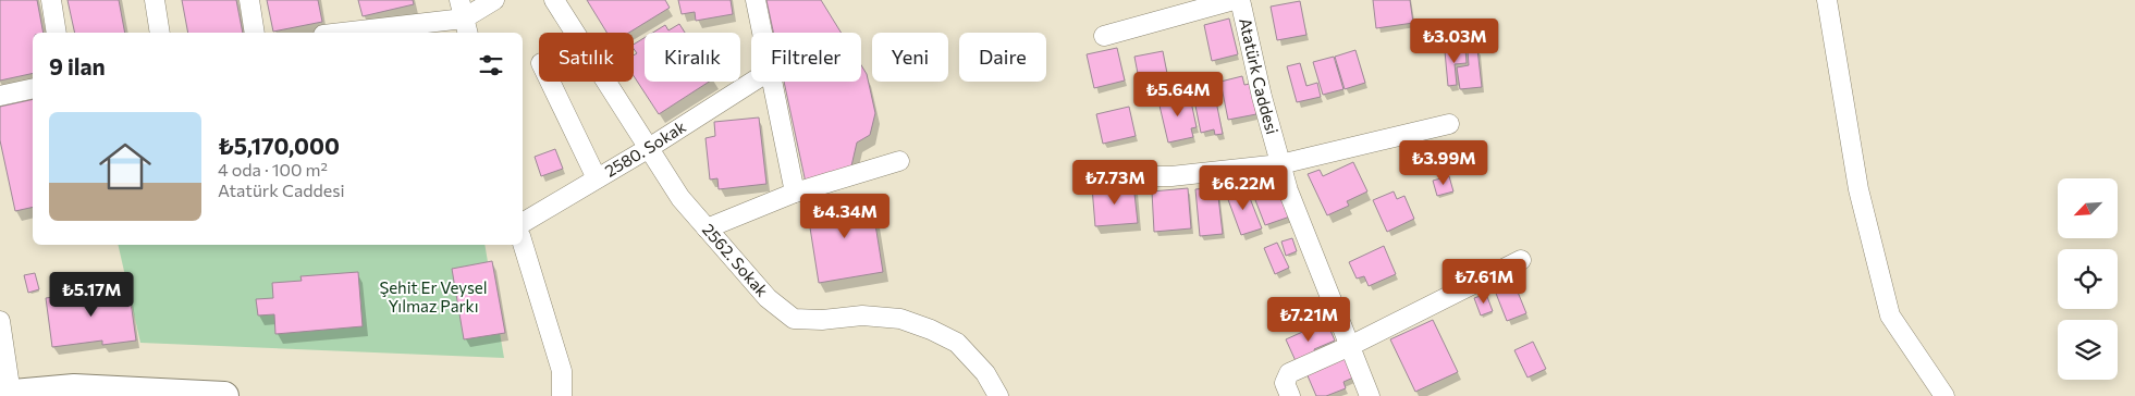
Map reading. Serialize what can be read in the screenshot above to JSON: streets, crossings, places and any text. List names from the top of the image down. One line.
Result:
{"streets":{"street":["Atatürk Caddesi","2580. Sokak","2562. Sokak"]},"crossings":[["2580. Sokak","2562. Sokak"]],"parks":["Şehit Er Veysel Yılmaz Parkı"],"north":"bottom left","page":{"price":["₺3.03M","₺5.64M","₺3.99M","₺7.73M","₺6.22M","₺4.34M","₺7.61M","₺5.17M","₺7.21M"],"chip":["Satılık","Kiralık","Filtreler","Yeni","Daire"],"heading":"9 ilan","list":[{"name":"₺5,170,000","note":"4 oda · 100 m² · Atatürk Caddesi"}]}}
